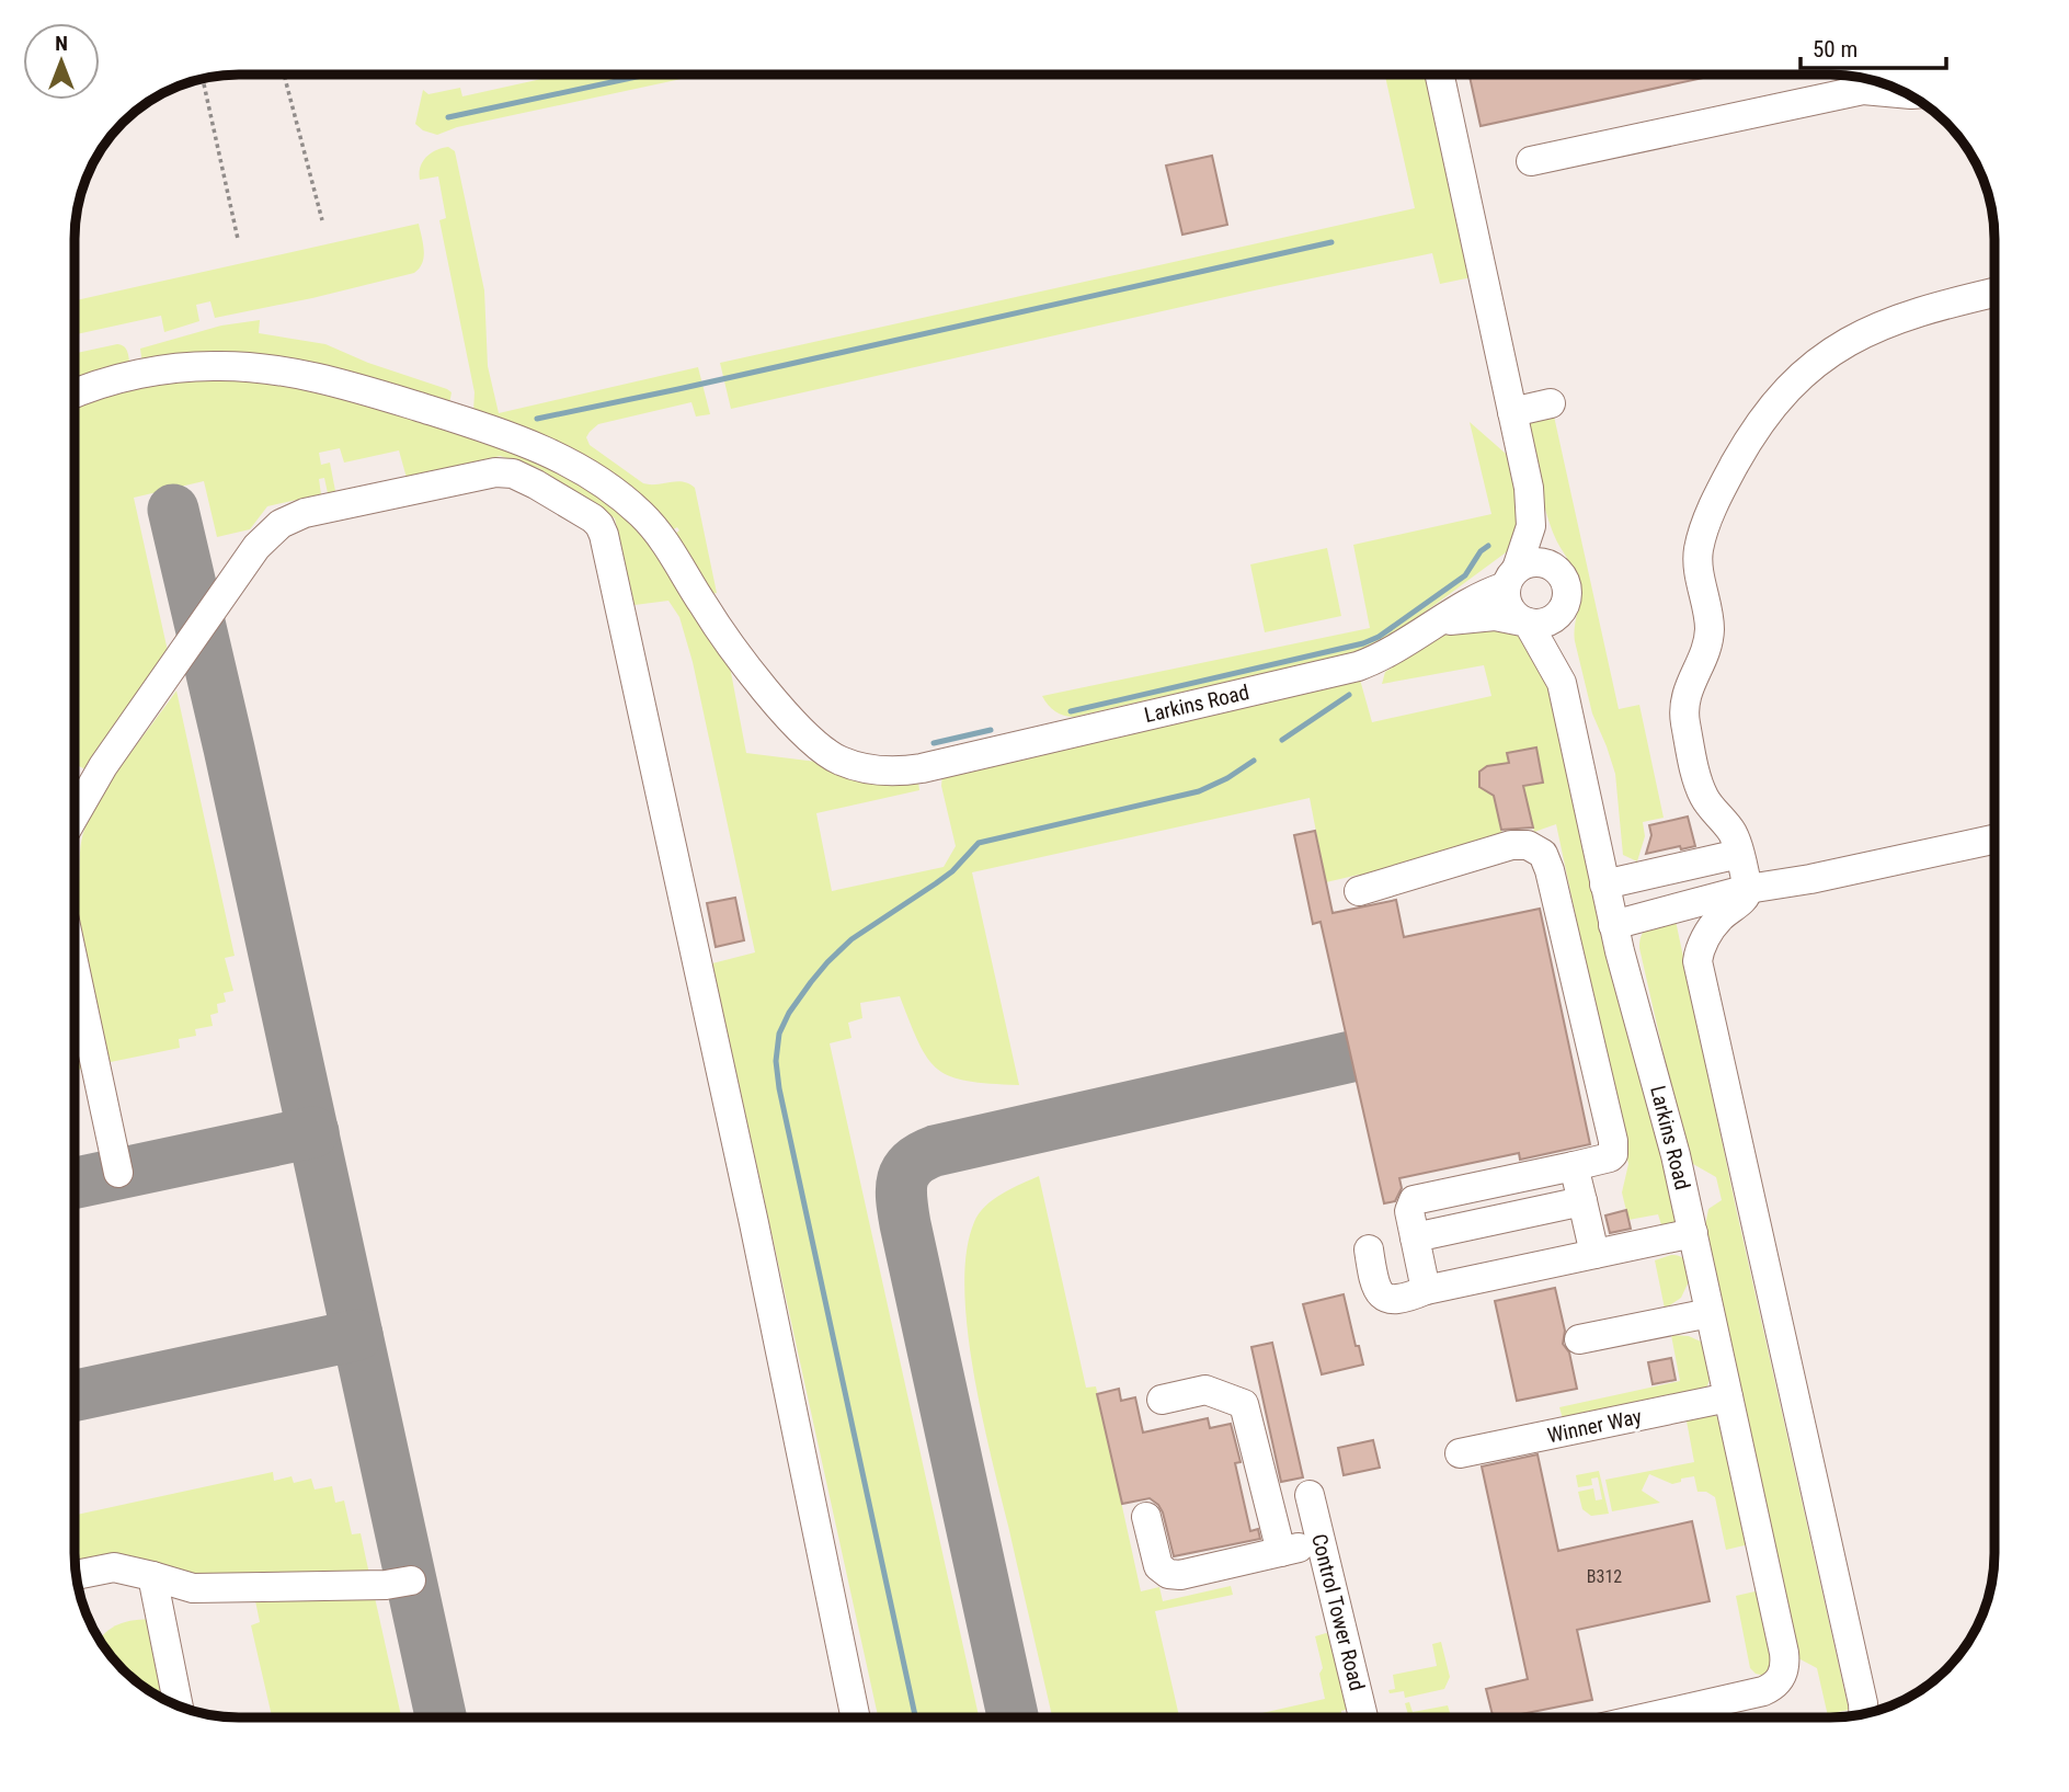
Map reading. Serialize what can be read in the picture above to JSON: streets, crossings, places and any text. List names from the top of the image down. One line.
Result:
{"streets":{"lane":["Larkins Road","Winner Way","Control Tower Road"]},"crossings":[["Larkins Road","Winner Way"]],"house_numbers":["B312"],"scale_bar":"50 m","north":"top"}
